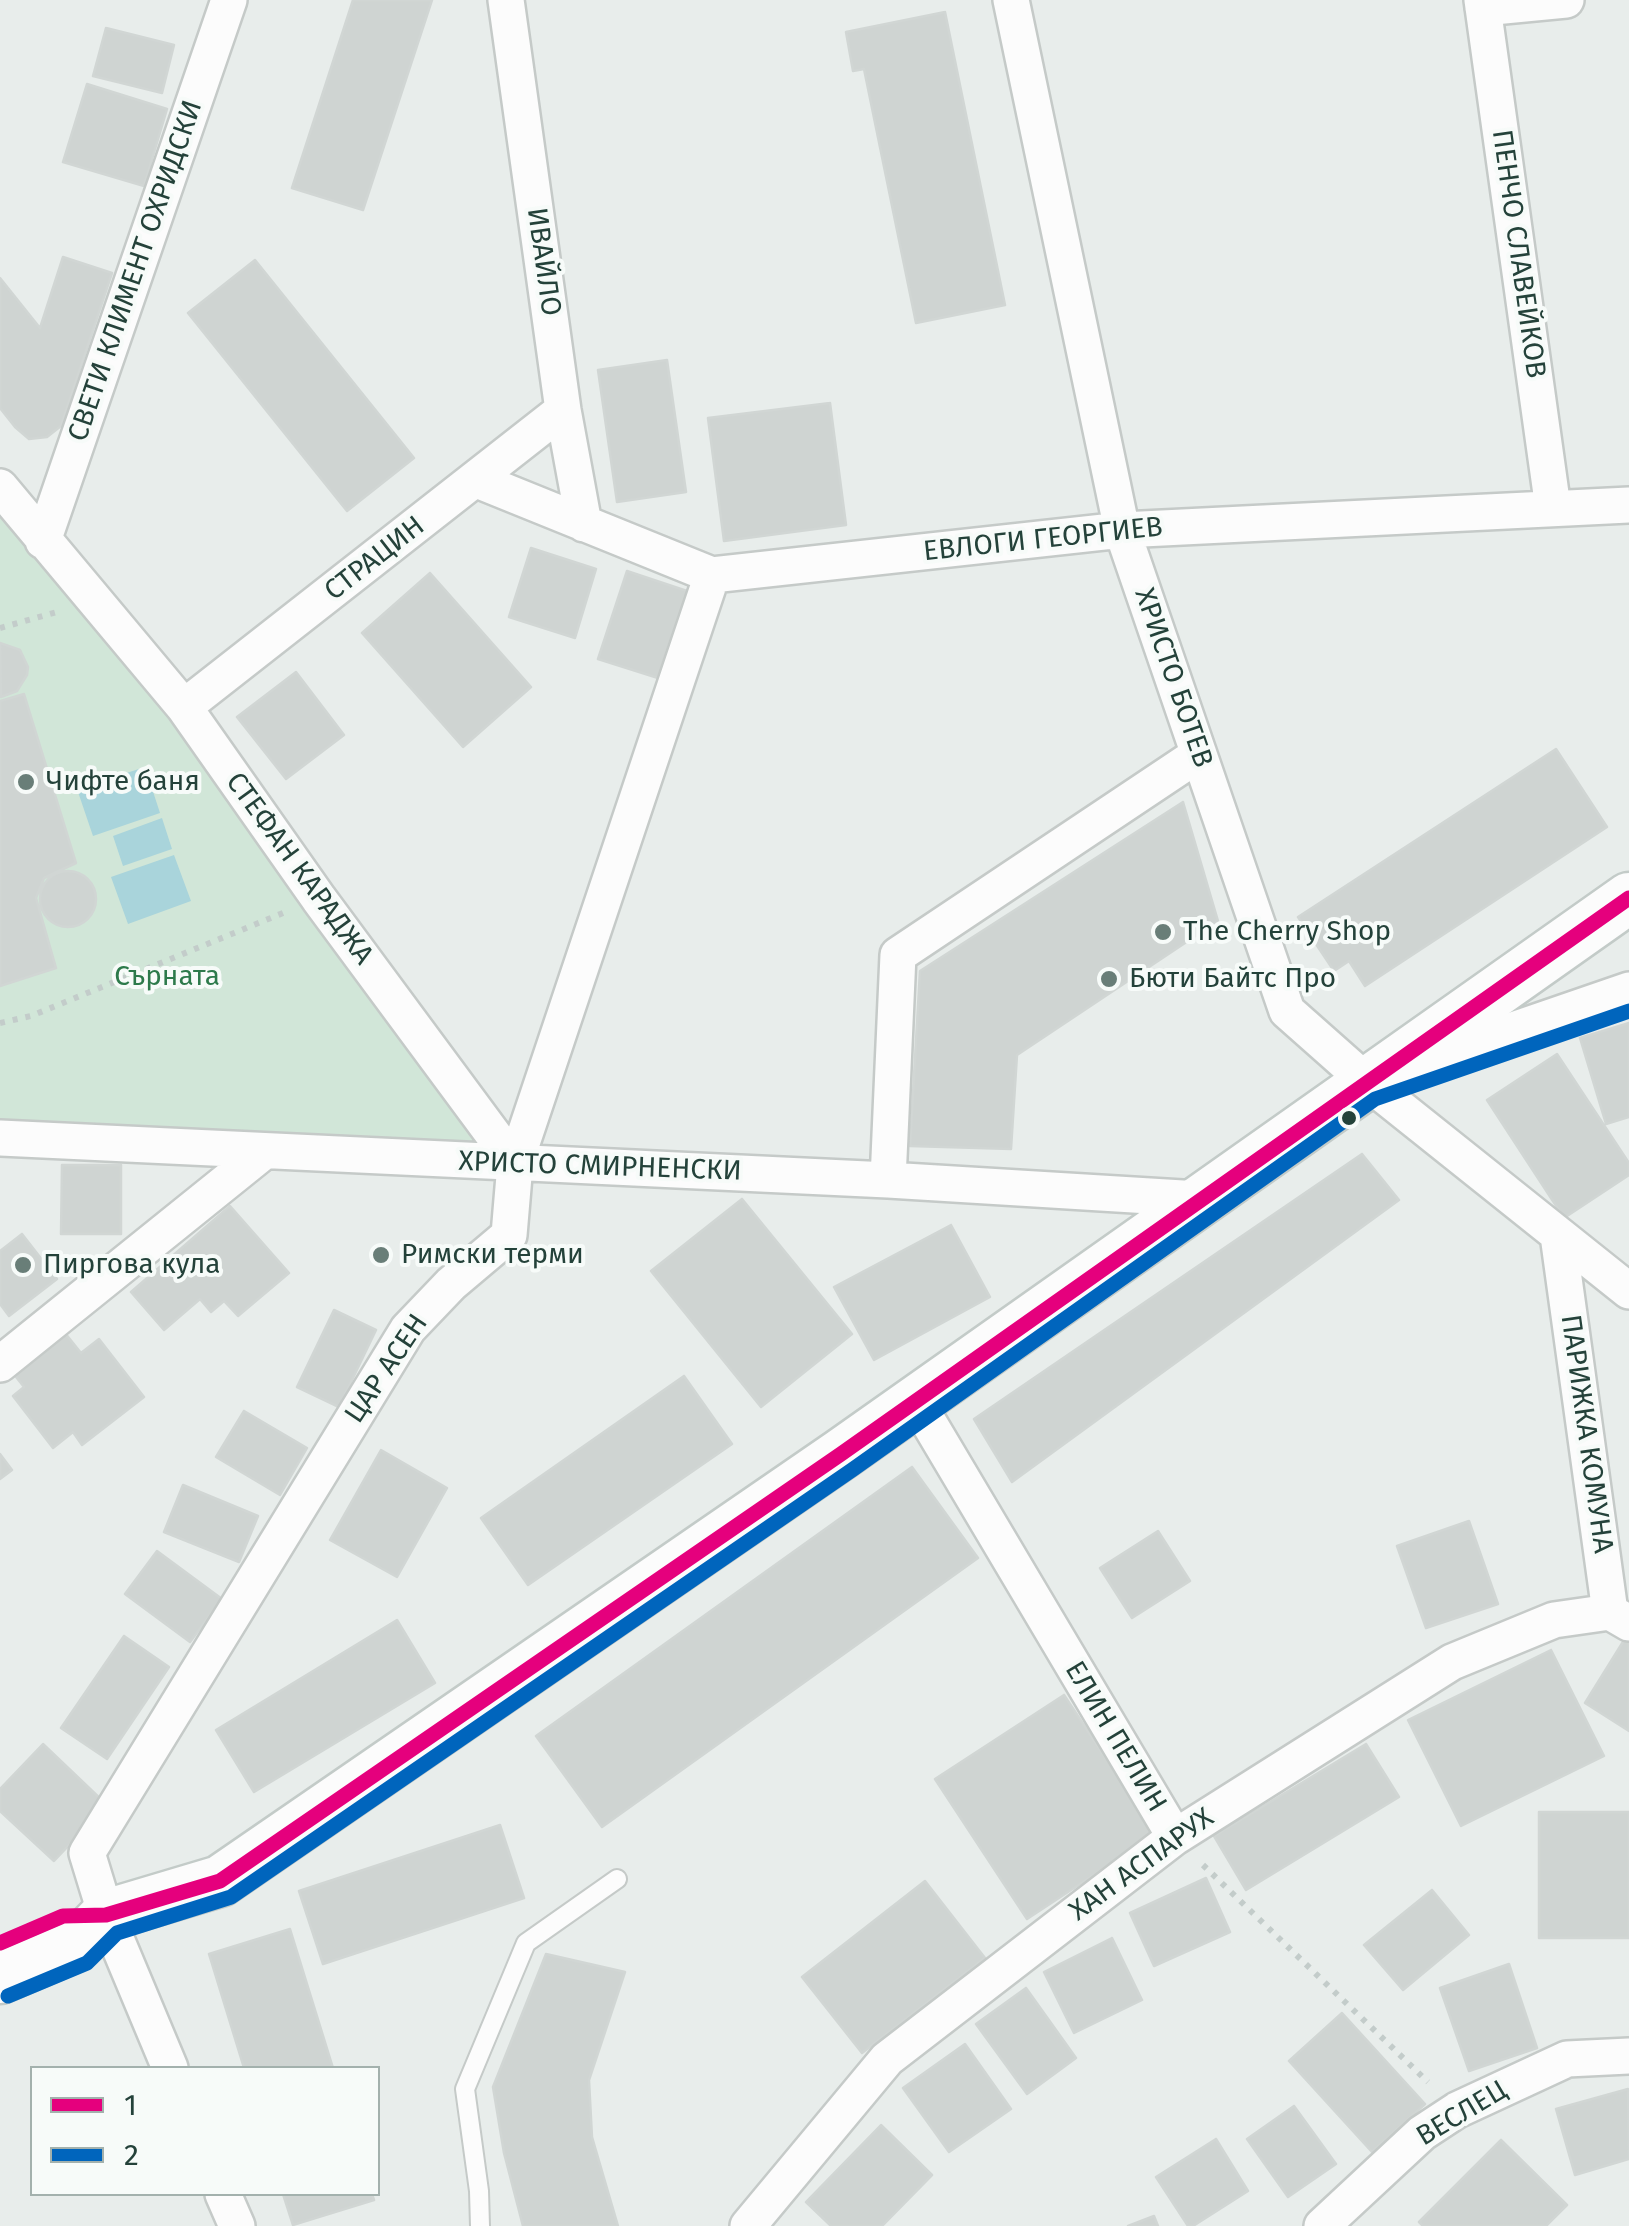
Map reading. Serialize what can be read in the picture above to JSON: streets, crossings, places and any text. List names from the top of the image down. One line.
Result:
{"streets":{"street":["ПЕНЧО СЛАВЕЙКОВ","ИВАЙЛО","СВЕТИ КЛИМЕНТ ОХРИДСКИ","ЕВЛОГИ ГЕОРГИЕВ","СТРАЦИН","ХРИСТО БОТЕВ","СТЕФАН КАРАДЖА","ХРИСТО СМИРНЕНСКИ","ЦАР АСЕН","ПАРИЖКА КОМУНА","ЕЛИН ПЕЛИН","ХАН АСПАРУХ","ВЕСЛЕЦ"]},"crossings":[["ПЕНЧО СЛАВЕЙКОВ","ЕВЛОГИ ГЕОРГИЕВ"],["ИВАЙЛО","ЕВЛОГИ ГЕОРГИЕВ"],["ИВАЙЛО","СТРАЦИН"],["СВЕТИ КЛИМЕНТ ОХРИДСКИ","СТЕФАН КАРАДЖА"],["ЕВЛОГИ ГЕОРГИЕВ","СТРАЦИН"],["ЕВЛОГИ ГЕОРГИЕВ","ХРИСТО БОТЕВ"],["ЕВЛОГИ ГЕОРГИЕВ","ЦАР АСЕН"],["СТРАЦИН","СТЕФАН КАРАДЖА"],["ХРИСТО БОТЕВ","ПАРИЖКА КОМУНА"],["СТЕФАН КАРАДЖА","ХРИСТО СМИРНЕНСКИ"],["СТЕФАН КАРАДЖА","ЦАР АСЕН"],["ХРИСТО СМИРНЕНСКИ","ЦАР АСЕН"],["ПАРИЖКА КОМУНА","ХАН АСПАРУХ"],["ЕЛИН ПЕЛИН","ХАН АСПАРУХ"],["ЕЛИН ПЕЛИН","ВЕСЛЕЦ"]],"parks":["Сърната"],"places":["Чифте баня","The Cherry Shop","Бюти Байтс Про","Римски терми","Пиргова кула"],"lines":["transit line 1","transit line 2"],"legend":["1","2"]}
